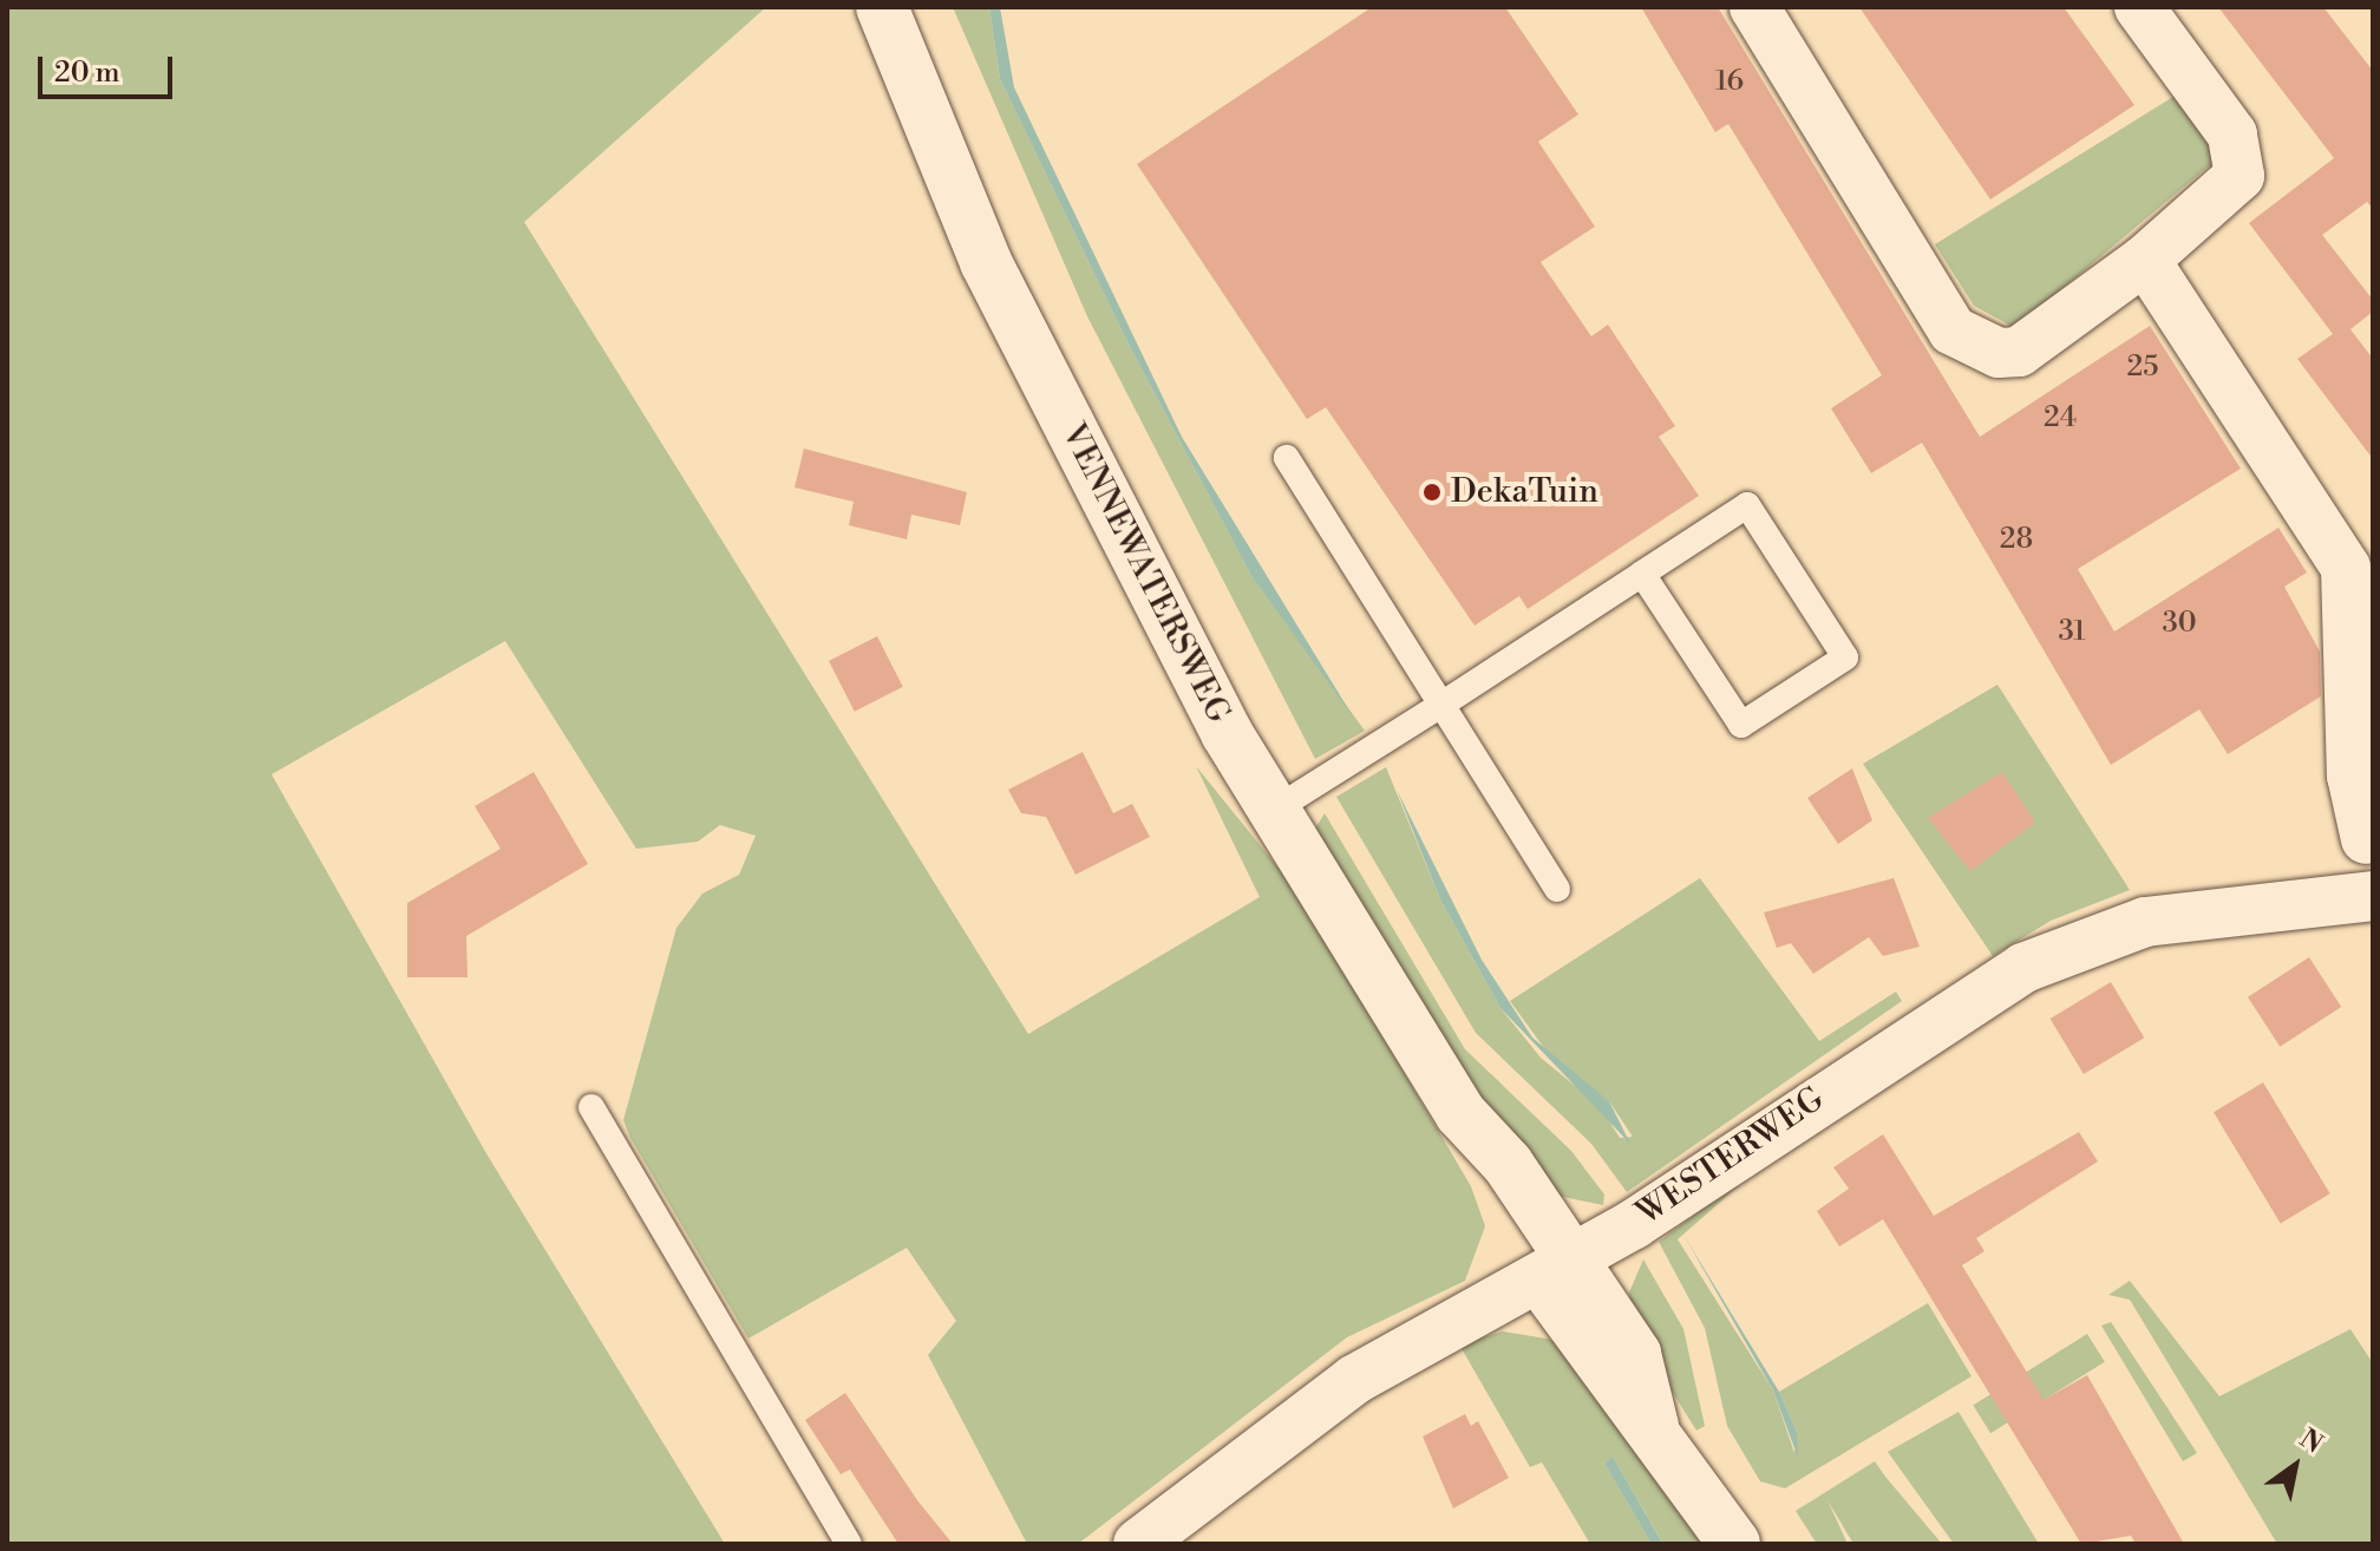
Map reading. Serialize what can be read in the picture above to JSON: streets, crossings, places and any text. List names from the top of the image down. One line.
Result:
{"streets":{"street":["VENNEWATERSWEG","WESTERWEG"]},"crossings":[["VENNEWATERSWEG","WESTERWEG"]],"places":["DekaTuin"],"house_numbers":["16","25","24","28","30","31"],"scale_bar":"20 m","north":"top right"}
